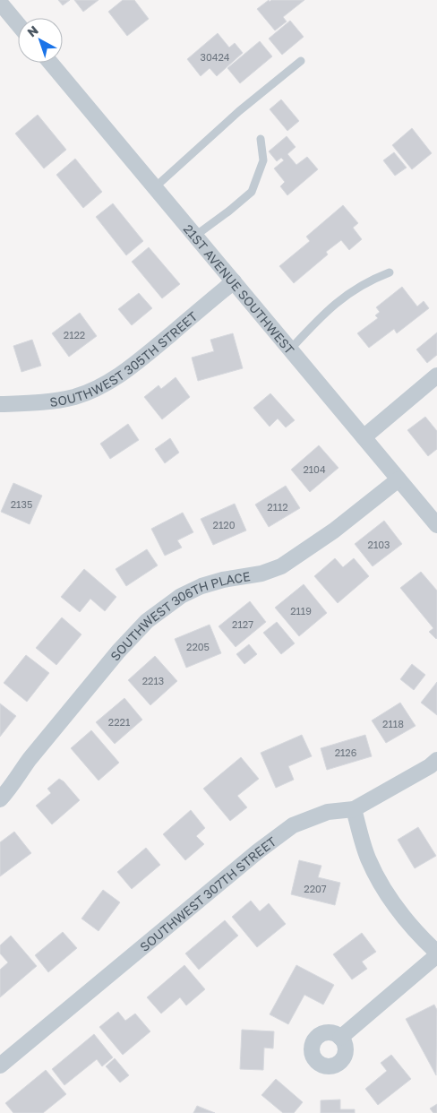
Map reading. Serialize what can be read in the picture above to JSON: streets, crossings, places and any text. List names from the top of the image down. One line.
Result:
{"streets":{"street":["21ST AVENUE SOUTHWEST","SOUTHWEST 305TH STREET","SOUTHWEST 306TH PLACE","SOUTHWEST 307TH STREET"]},"crossings":[["21ST AVENUE SOUTHWEST","SOUTHWEST 305TH STREET"],["21ST AVENUE SOUTHWEST","SOUTHWEST 306TH PLACE"]],"house_numbers":["30424","2122","2104","2135","2112","2120","2103","2119","2127","2205","2213","2221","2118","2126","2207"],"north":"top left"}
